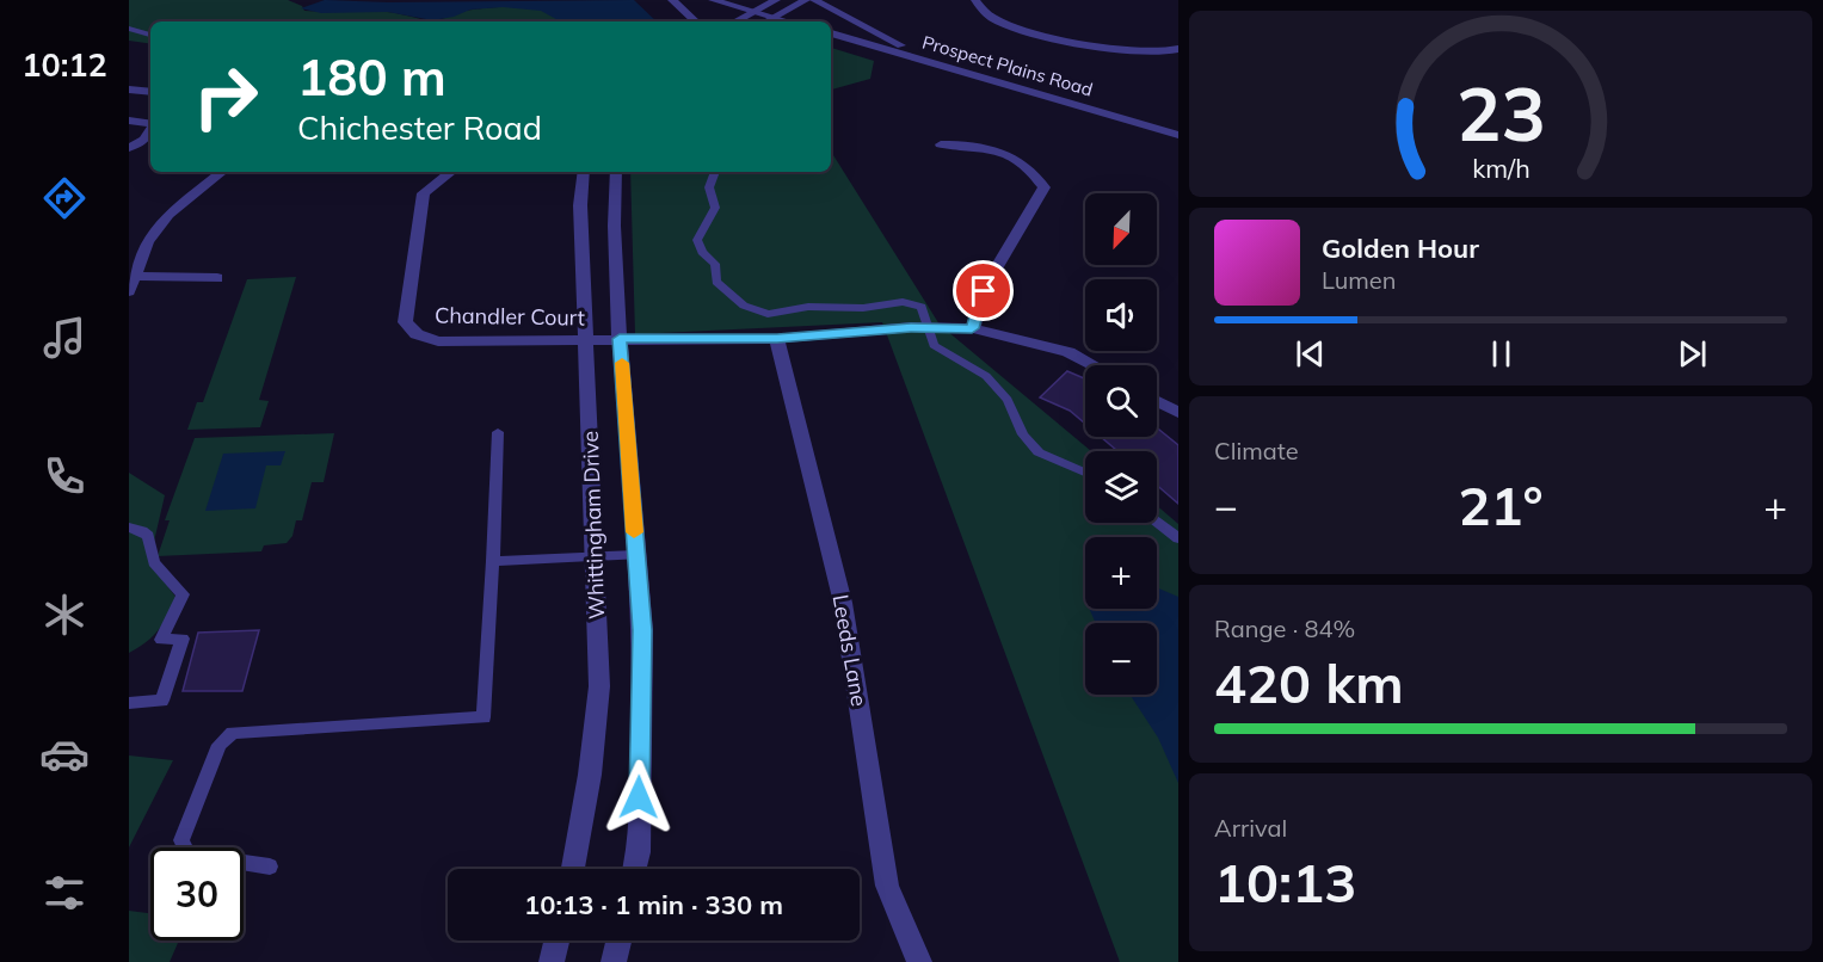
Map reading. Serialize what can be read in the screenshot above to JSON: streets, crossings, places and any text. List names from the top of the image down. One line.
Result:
{"streets":{"street":["Prospect Plains Road","Chandler Court","Whittingham Drive","Leeds Lane"]},"crossings":[["Chandler Court","Whittingham Drive"],["Chandler Court","Leeds Lane"]],"north":"bottom left","page":{"tabs":"10:12","turn":["180 m","Chichester Road"],"map_buttons":["+","−"],"song":["Golden Hour","Lumen"],"tile":["Climate",["Range · 84%","420 km"],["Arrival","10:13"]],"heat":["−","21°","+"],"limit":"30","trip":"10:13 · 1 min · 330 m","gauge":["23","km/h"]}}
